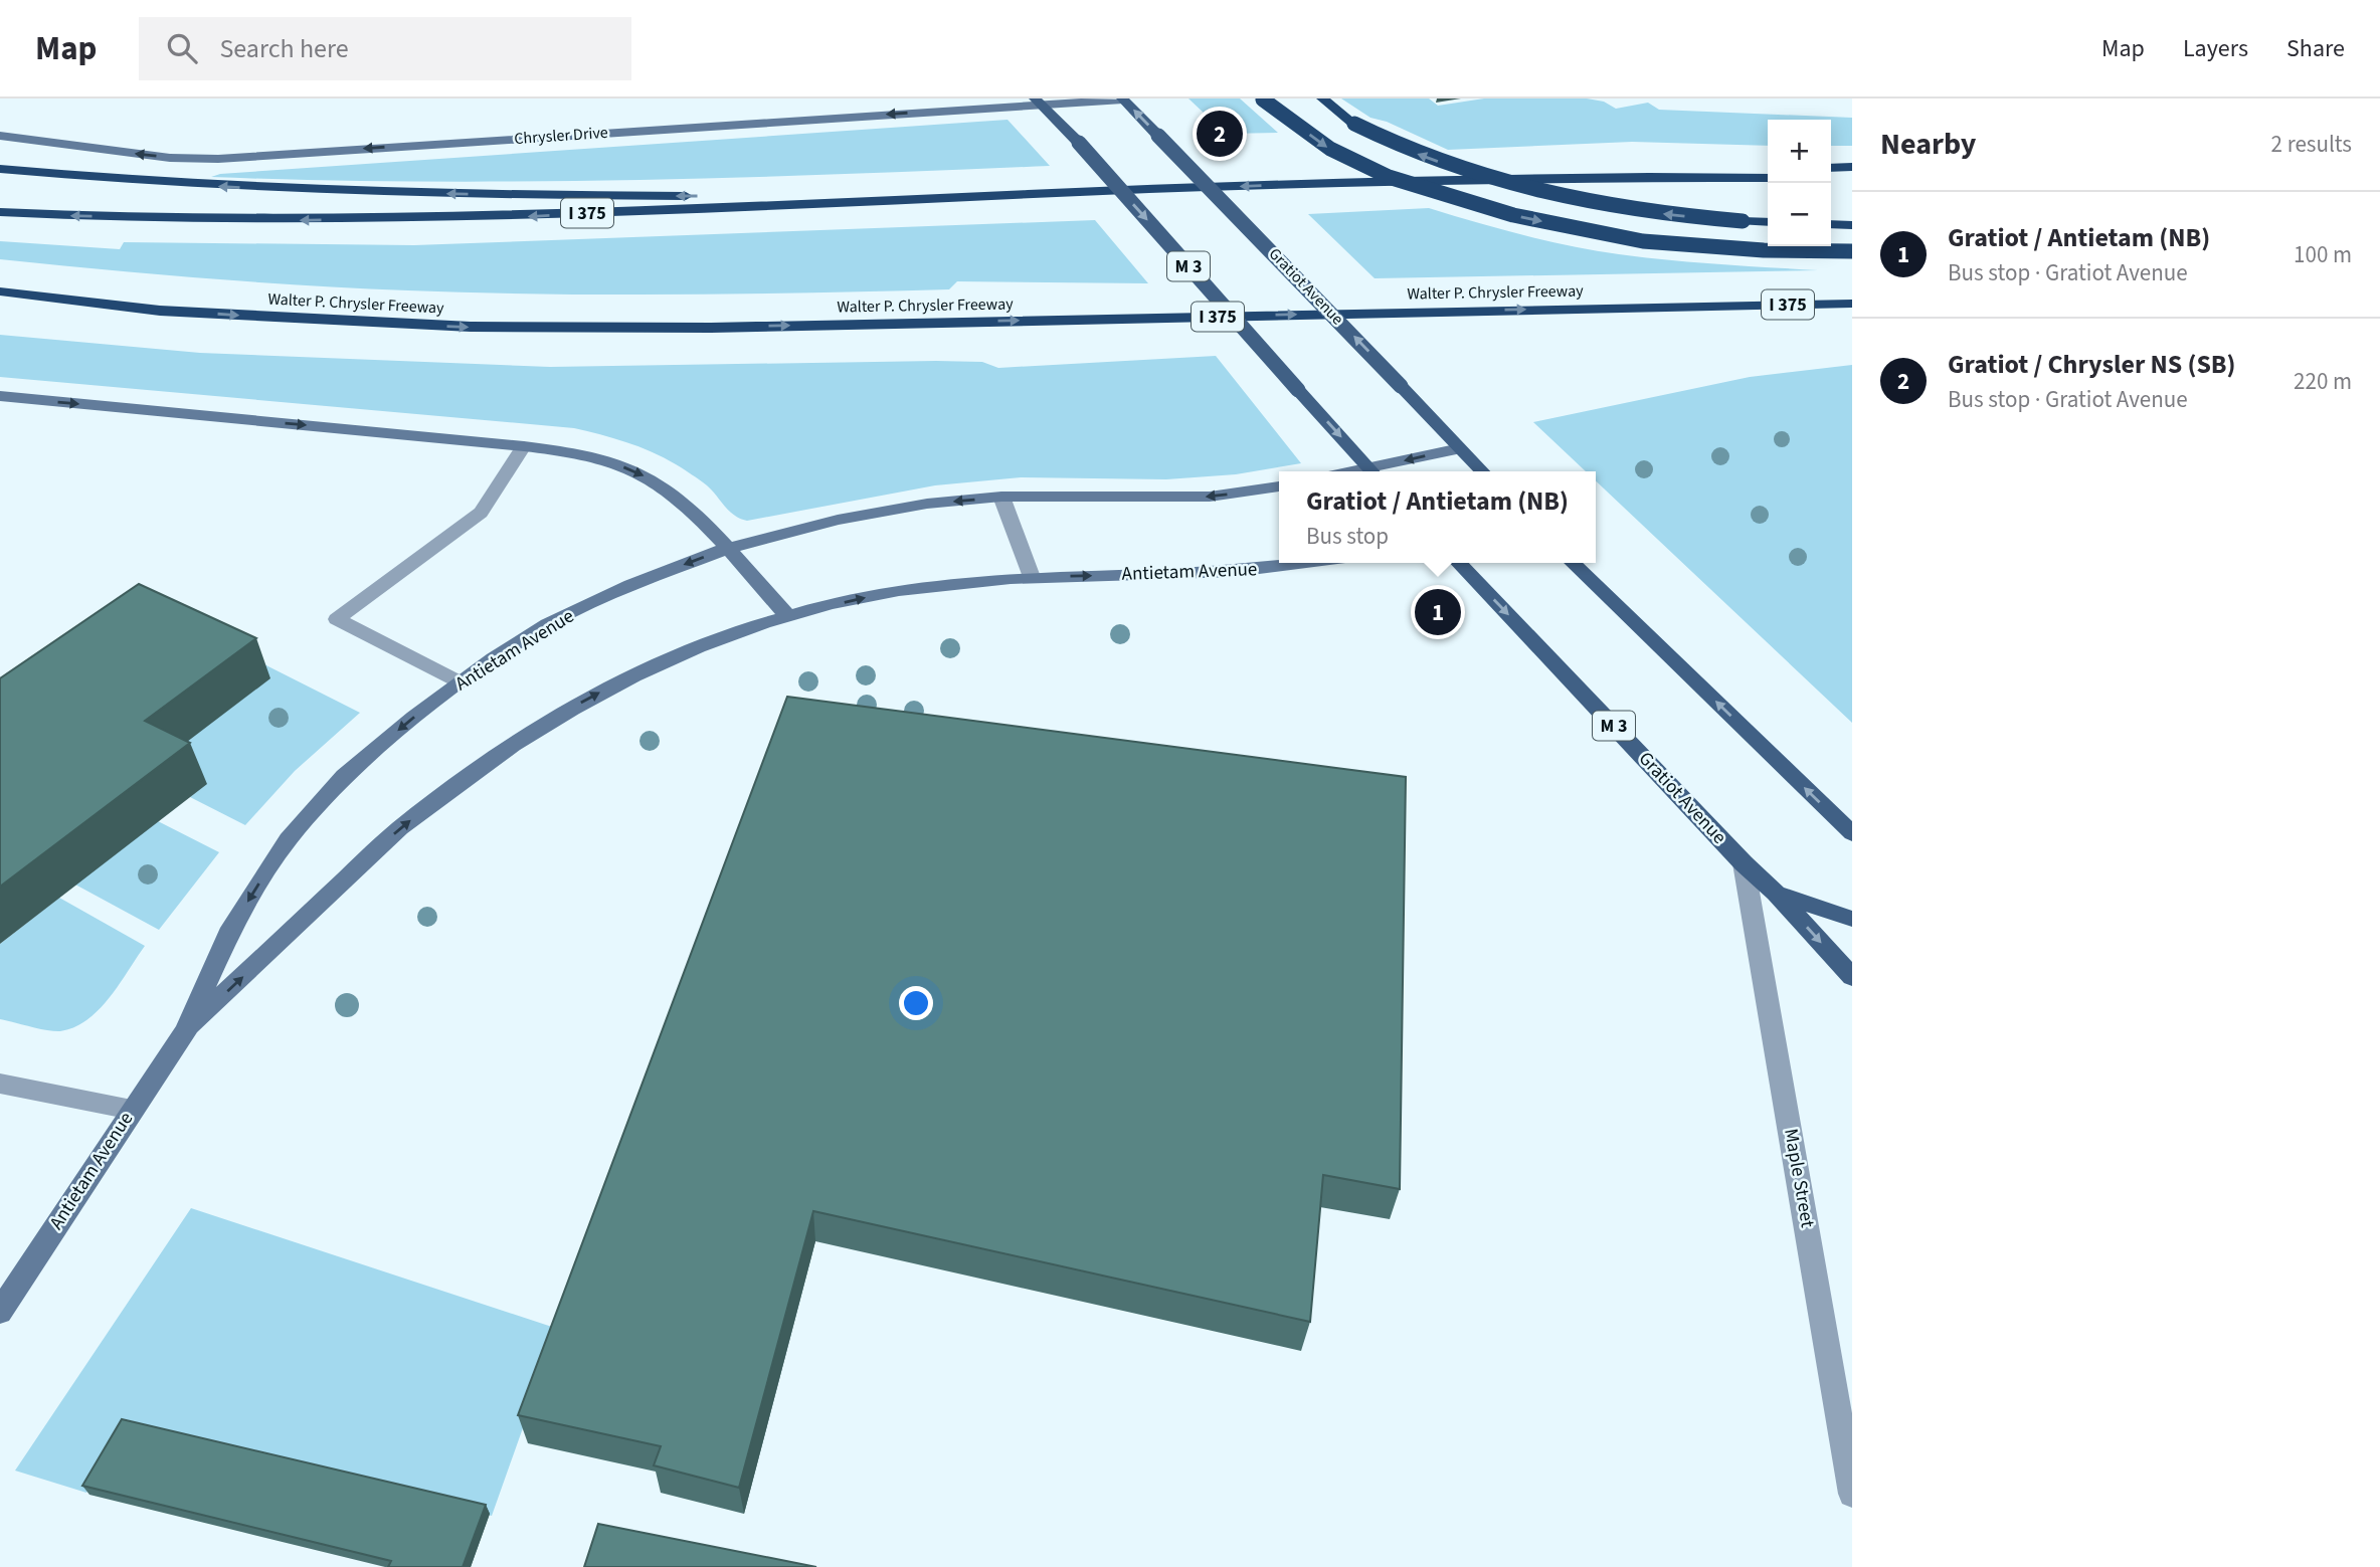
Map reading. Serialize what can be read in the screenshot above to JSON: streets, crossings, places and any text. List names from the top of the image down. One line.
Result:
{"streets":{"highway":["I 375","Walter P. Chrysler Freeway"],"main road":["M 3","Gratiot Avenue"],"street":["Chrysler Drive","Antietam Avenue","Maple Street"]},"crossings":[["Chrysler Drive","M 3"],["Chrysler Drive","Gratiot Avenue"],["Gratiot Avenue","Maple Street"]],"one_way":["Chrysler Drive"],"page":{"header":"Map","search":"Search here","nav":["Map","Layers","Share"],"heading":["Nearby","2 results"],"pins":["2","1"],"map_buttons":["+","−"],"list":[{"mark":"1","name":"Gratiot / Antietam (NB)","note":"Bus stop · Gratiot Avenue","value":"100 m"},{"mark":"2","name":"Gratiot / Chrysler NS (SB)","note":"Bus stop · Gratiot Avenue","value":"220 m"}],"popup":["Gratiot / Antietam (NB)","Bus stop"]}}
